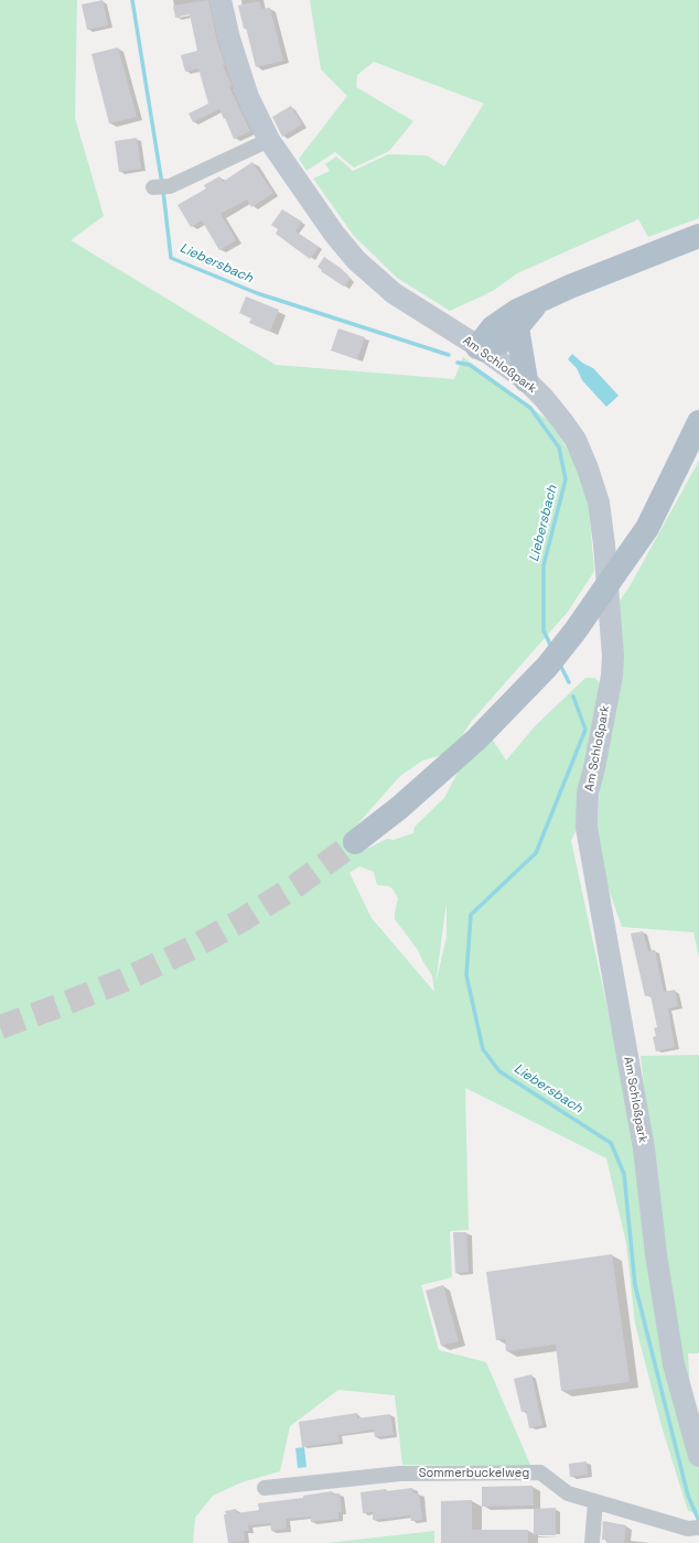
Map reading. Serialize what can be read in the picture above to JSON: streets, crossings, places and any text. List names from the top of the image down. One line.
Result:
{"streets":{"street":["Am Schloßpark","Sommerbuckelweg"]},"water":["Liebersbach"]}
